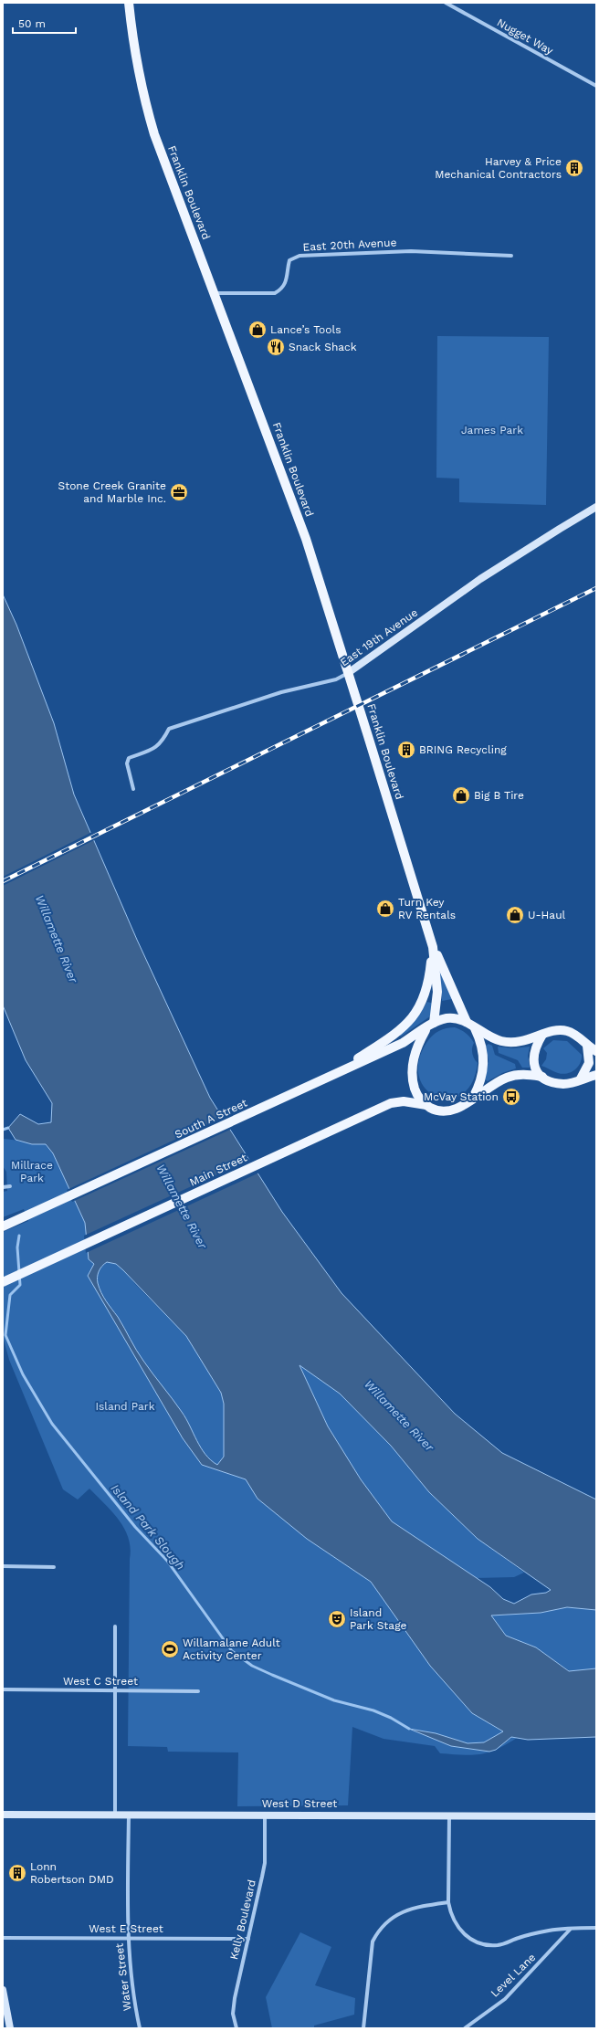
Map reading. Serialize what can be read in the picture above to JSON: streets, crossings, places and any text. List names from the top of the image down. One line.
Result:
{"streets":{"main road":["Franklin Boulevard","South A Street","Main Street"],"street":["Nugget Way","East 20th Avenue","East 19th Avenue","West C Street","West D Street","Kelly Boulevard","West E Street","Level Lane","Water Street"]},"crossings":[["Franklin Boulevard","East 20th Avenue"],["Franklin Boulevard","East 19th Avenue"],["Franklin Boulevard","South A Street"],["Franklin Boulevard","Main Street"],["South A Street","Main Street"],["West D Street","Kelly Boulevard"],["West D Street","Water Street"],["Kelly Boulevard","West E Street"],["West E Street","Water Street"]],"water":["Willamette River","Island Park Slough"],"parks":["James Park","Millrace Park","Island Park"],"places":{"building":["Harvey & Price Mechanical Contractors","BRING Recycling","Lonn Robertson DMD"],"shop":["Lance’s Tools","Big B Tire","Turn Key RV Rentals","U-Haul"],"restaurant":["Snack Shack"],"office":["Stone Creek Granite and Marble Inc."],"bus stop":["McVay Station"],"theatre":["Island Park Stage"],"sports":["Willamalane Adult Activity Center"]},"scale_bar":"50 m"}
